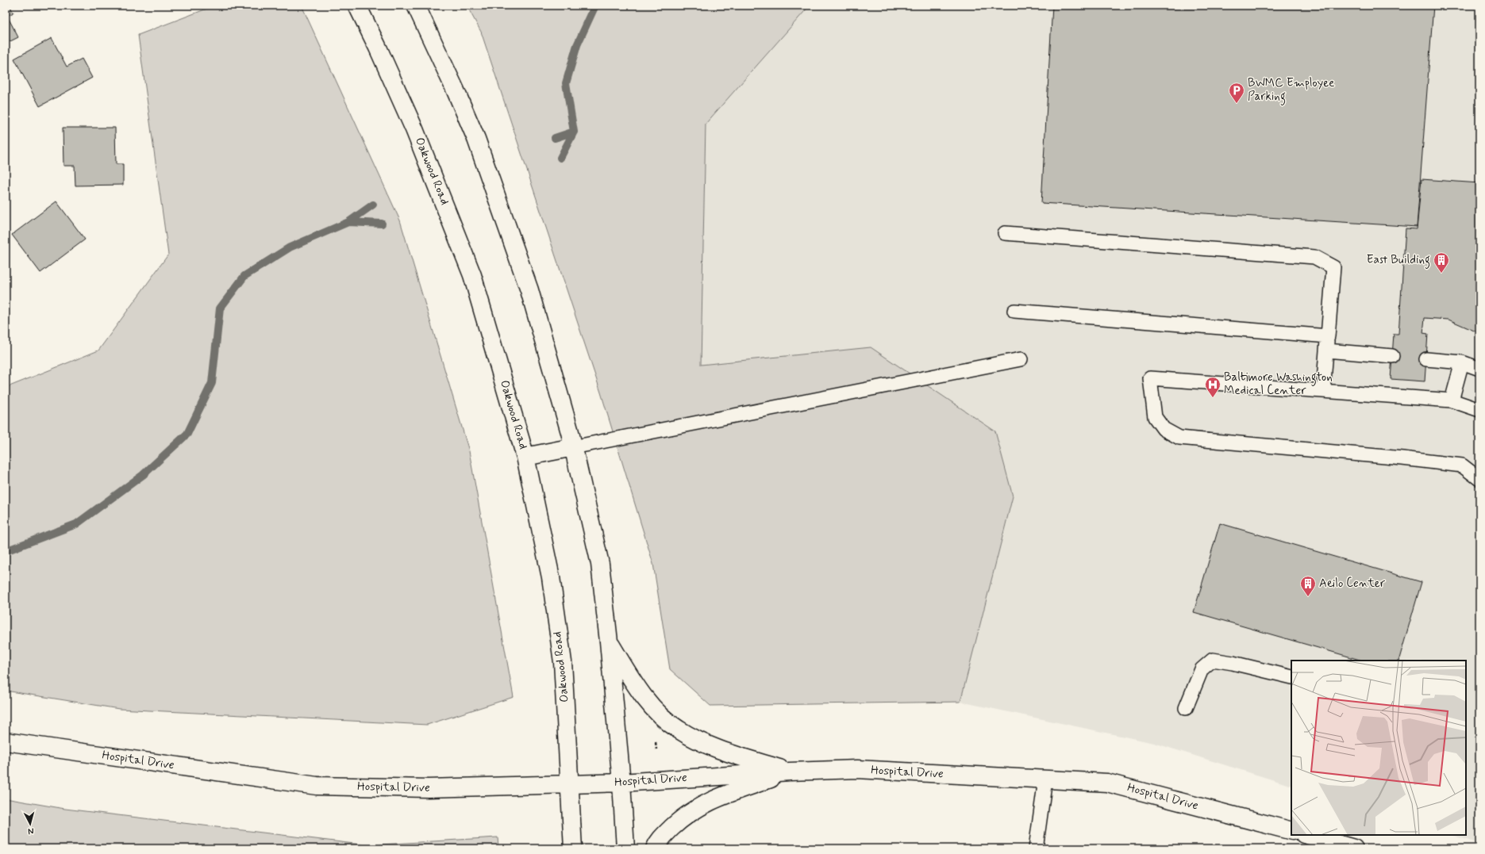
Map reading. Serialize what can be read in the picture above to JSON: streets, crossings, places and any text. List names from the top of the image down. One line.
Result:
{"streets":{"street":["Oakwood Road","Hospital Drive"]},"crossings":[["Oakwood Road","Hospital Drive"]],"places":{"parking":["BWMC Employee Parking"],"building":["East Building","Aeilo Center"],"hospital":["Baltimore Washington Medical Center"]},"north":"bottom"}
